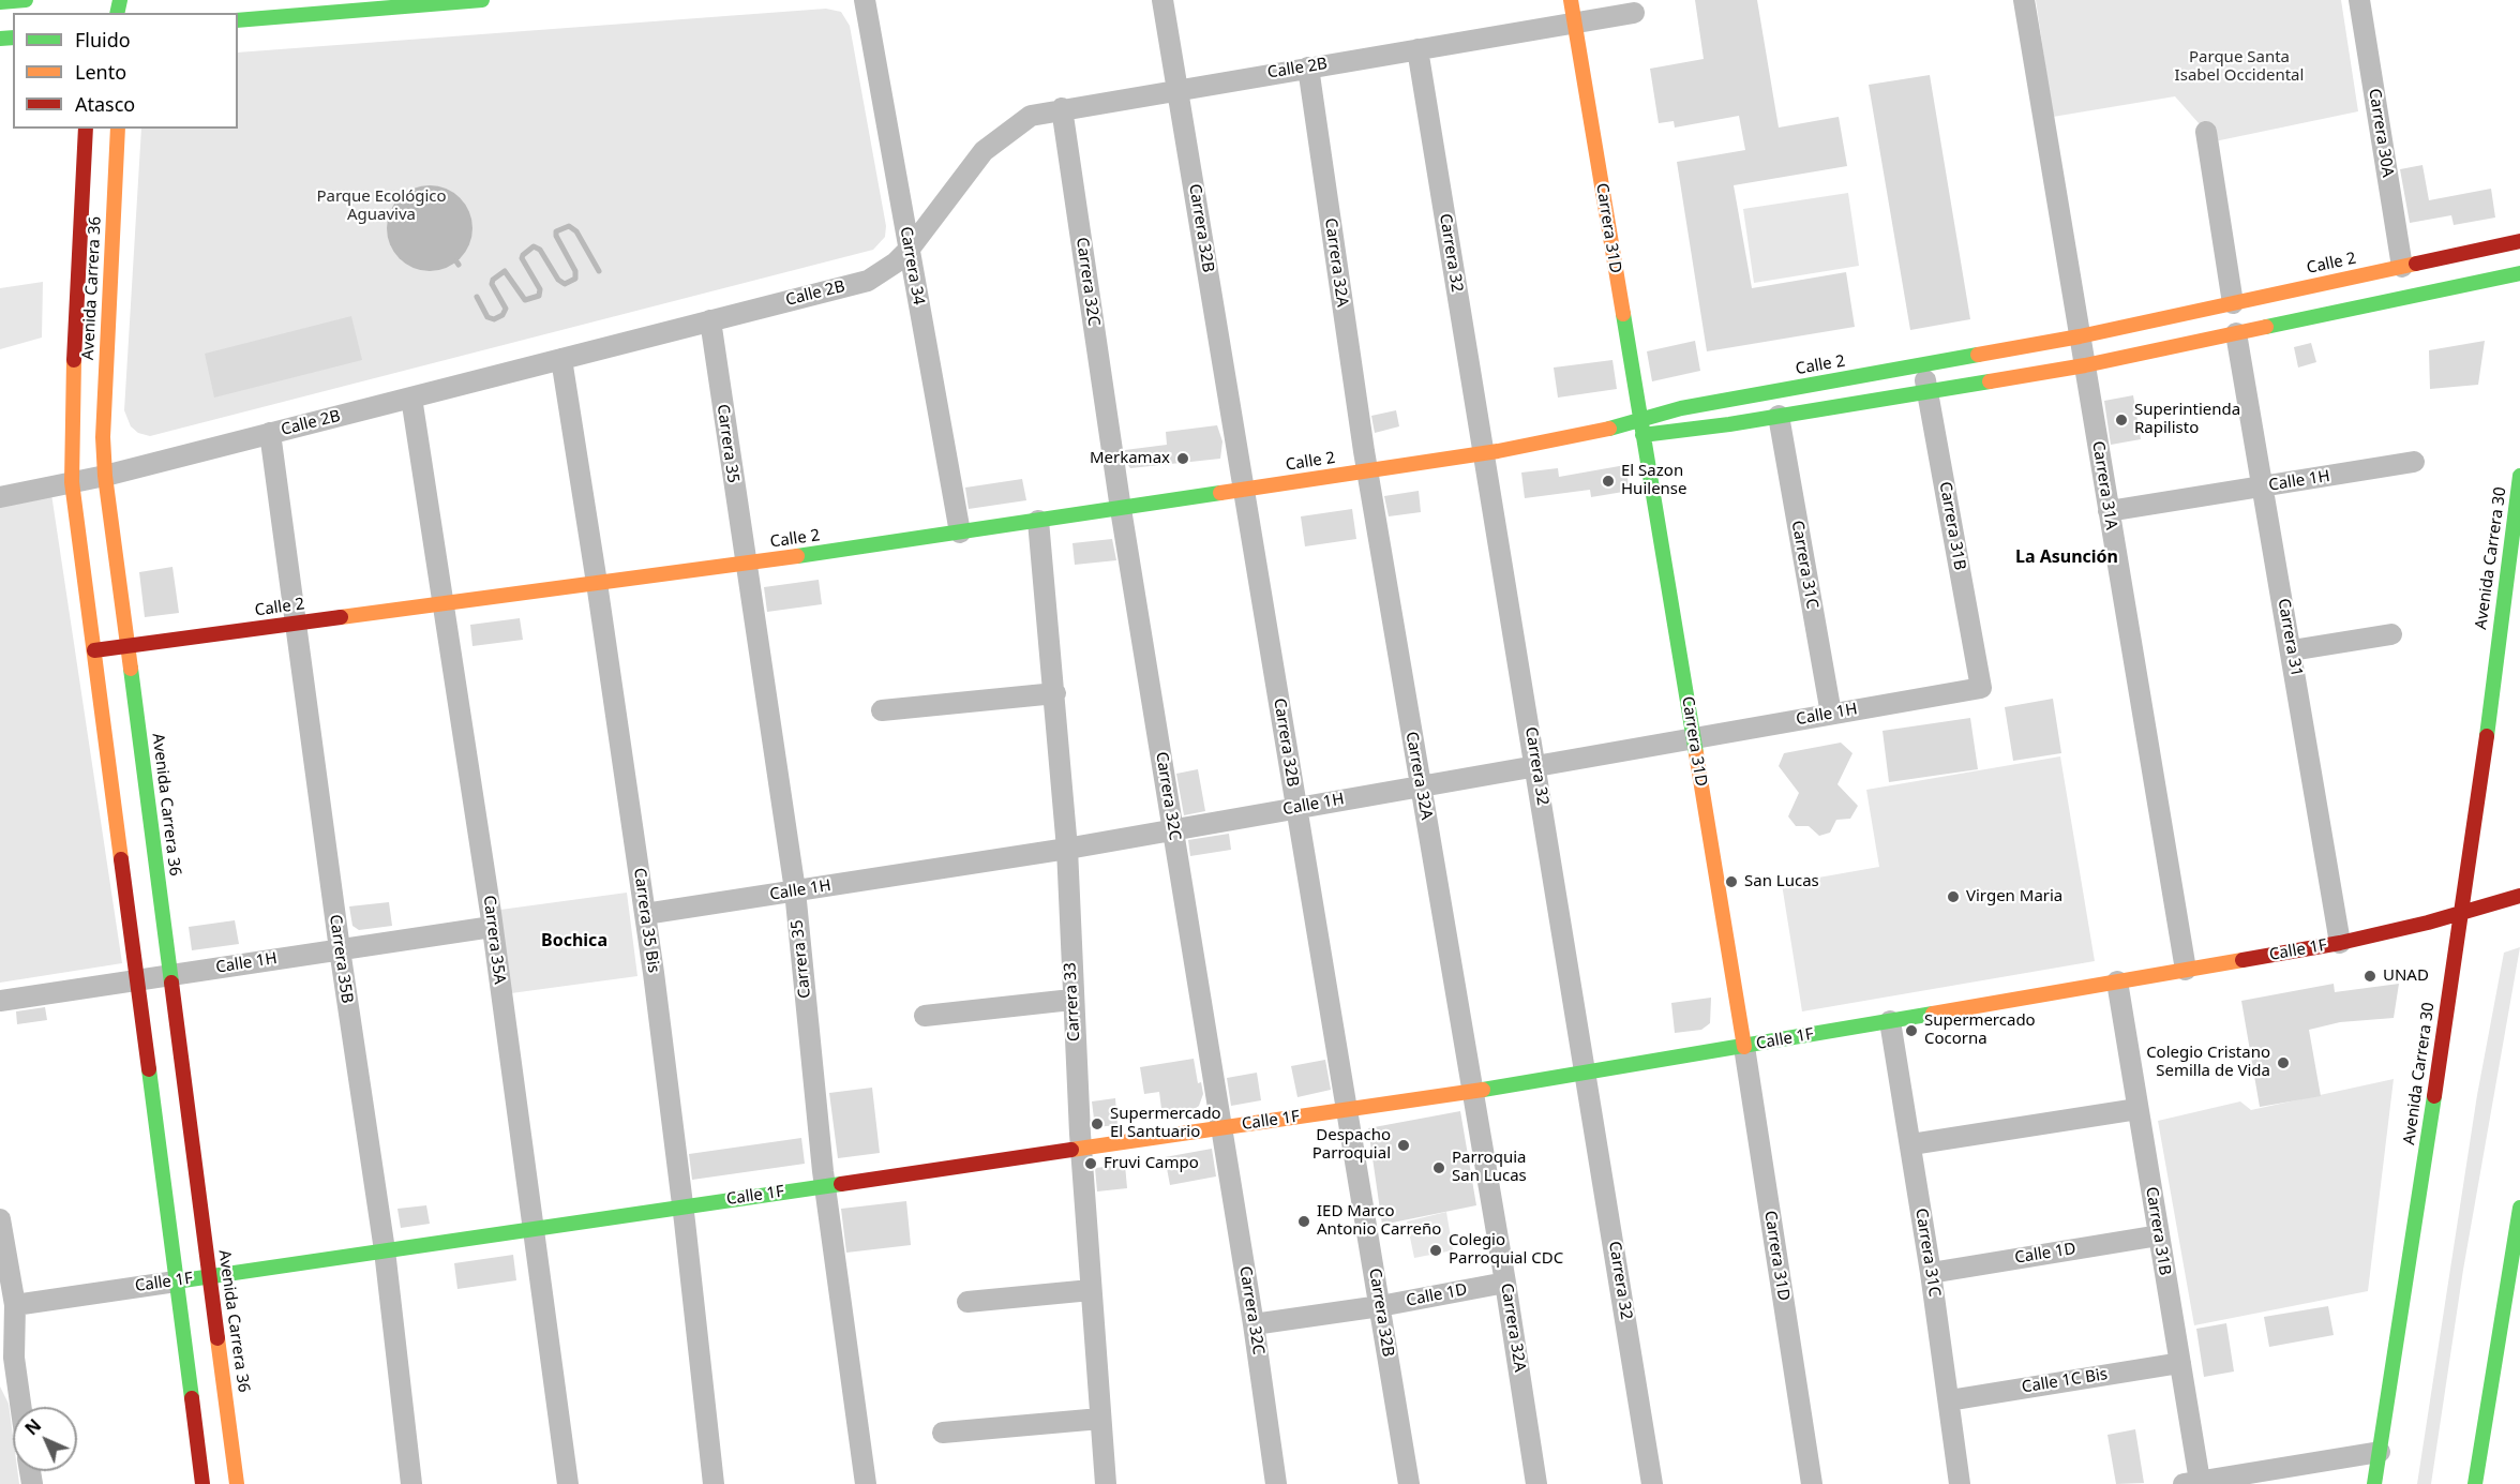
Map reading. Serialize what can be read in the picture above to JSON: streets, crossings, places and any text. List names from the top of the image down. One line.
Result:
{"streets":{"main road":["Carrera 31D","Calle 2","Avenida Carrera 36","Avenida Carrera 30","Calle 1F"],"street":["Calle 2B","Carrera 30A","Carrera 32B","Carrera 32","Carrera 32A","Carrera 34","Carrera 32C","Carrera 35","Calle 1H","Carrera 31A","Carrera 31B","Carrera 31C","Carrera 31","Carrera 35 Bis","Carrera 35A","Carrera 35B","Carrera 33","Calle 1D","Calle 1C Bis"]},"crossings":[["Calle 2B","Carrera 32B"],["Calle 2B","Carrera 31D"],["Calle 2B","Carrera 32"],["Calle 2B","Carrera 32A"],["Calle 2B","Carrera 34"],["Calle 2B","Carrera 32C"],["Calle 2B","Avenida Carrera 36"],["Calle 2B","Carrera 35"],["Calle 2B","Carrera 35 Bis"],["Calle 2B","Carrera 35A"],["Calle 2B","Carrera 35B"],["Carrera 30A","Calle 2"],["Carrera 32B","Calle 2"],["Carrera 32B","Calle 1H"],["Carrera 32B","Calle 1F"],["Carrera 32B","Calle 1D"],["Carrera 31D","Calle 2"],["Carrera 31D","Calle 1H"],["Carrera 31D","Calle 1F"],["Carrera 32","Calle 2"],["Carrera 32","Calle 1H"],["Carrera 32","Calle 1F"],["Carrera 32A","Calle 2"],["Carrera 32A","Calle 1H"],["Carrera 32A","Calle 1F"],["Carrera 32A","Calle 1D"],["Calle 2","Carrera 34"],["Calle 2","Carrera 32C"],["Calle 2","Avenida Carrera 36"],["Calle 2","Carrera 35"],["Calle 2","Carrera 31A"],["Calle 2","Carrera 31B"],["Calle 2","Carrera 31C"],["Calle 2","Carrera 31"],["Calle 2","Carrera 35 Bis"],["Calle 2","Carrera 35A"],["Calle 2","Carrera 35B"],["Calle 2","Carrera 33"],["Carrera 32C","Calle 1H"],["Carrera 32C","Calle 1F"],["Carrera 32C","Calle 1D"],["Avenida Carrera 36","Calle 1H"],["Avenida Carrera 36","Calle 1F"],["Carrera 35","Calle 1H"],["Carrera 35","Calle 1F"],["Calle 1H","Carrera 31A"],["Calle 1H","Carrera 31B"],["Calle 1H","Carrera 31C"],["Calle 1H","Carrera 31"],["Calle 1H","Carrera 35 Bis"],["Calle 1H","Carrera 35A"],["Calle 1H","Carrera 35B"],["Calle 1H","Carrera 33"],["Carrera 31A","Calle 1F"],["Carrera 31B","Calle 1F"],["Carrera 31B","Calle 1D"],["Carrera 31B","Calle 1C Bis"],["Avenida Carrera 30","Calle 1F"],["Carrera 31C","Calle 1F"],["Carrera 31C","Calle 1D"],["Carrera 31C","Calle 1C Bis"],["Carrera 31","Calle 1F"],["Carrera 35 Bis","Calle 1F"],["Carrera 35A","Calle 1F"],["Calle 1F","Carrera 35B"],["Calle 1F","Carrera 33"]],"districts":["La Asunción","Bochica"],"parks":["Parque Santa Isabel Occidental","Parque Ecológico Aguaviva"],"places":["Superintienda Rapilisto","Merkamax","El Sazon Huilense","San Lucas","Virgen Maria","UNAD","Supermercado Cocorna","Colegio Cristano Semilla de Vida","Supermercado El Santuario","Despacho Parroquial","Fruvi Campo","Parroquia San Lucas","IED Marco Antonio Carreño","Colegio Parroquial CDC"],"legend":["Fluido","Lento","Atasco"],"north":"top left"}
